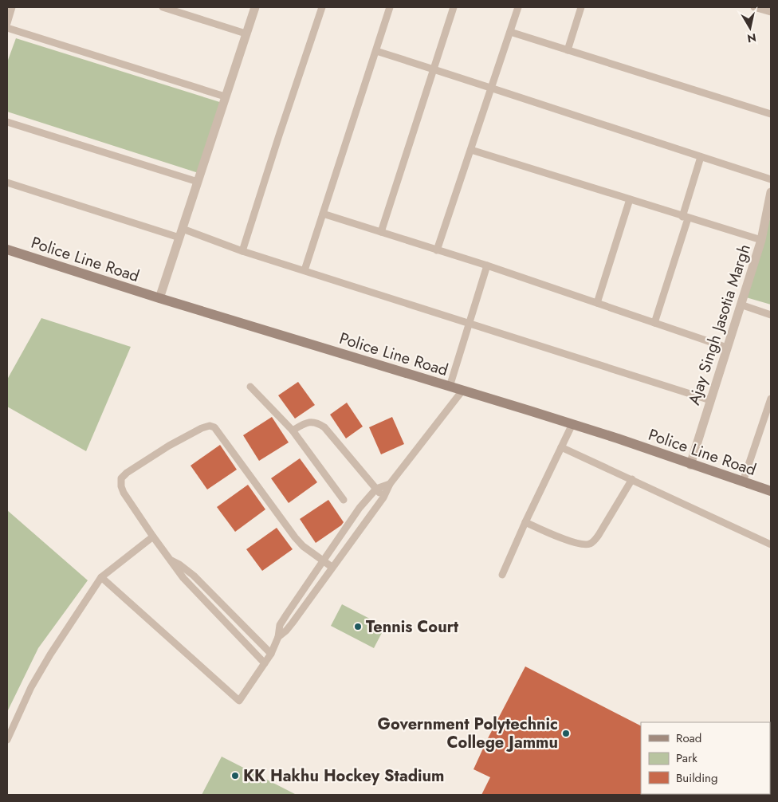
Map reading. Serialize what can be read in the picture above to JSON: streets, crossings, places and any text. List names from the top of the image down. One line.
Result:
{"streets":{"main road":["Police Line Road"],"street":["Ajay Singh Jasotia Margh"]},"crossings":[["Police Line Road","Ajay Singh Jasotia Margh"]],"places":["Tennis Court","Government Polytechnic College Jammu","KK Hakhu Hockey Stadium"],"legend":["Road","Park","Building"],"north":"bottom"}
